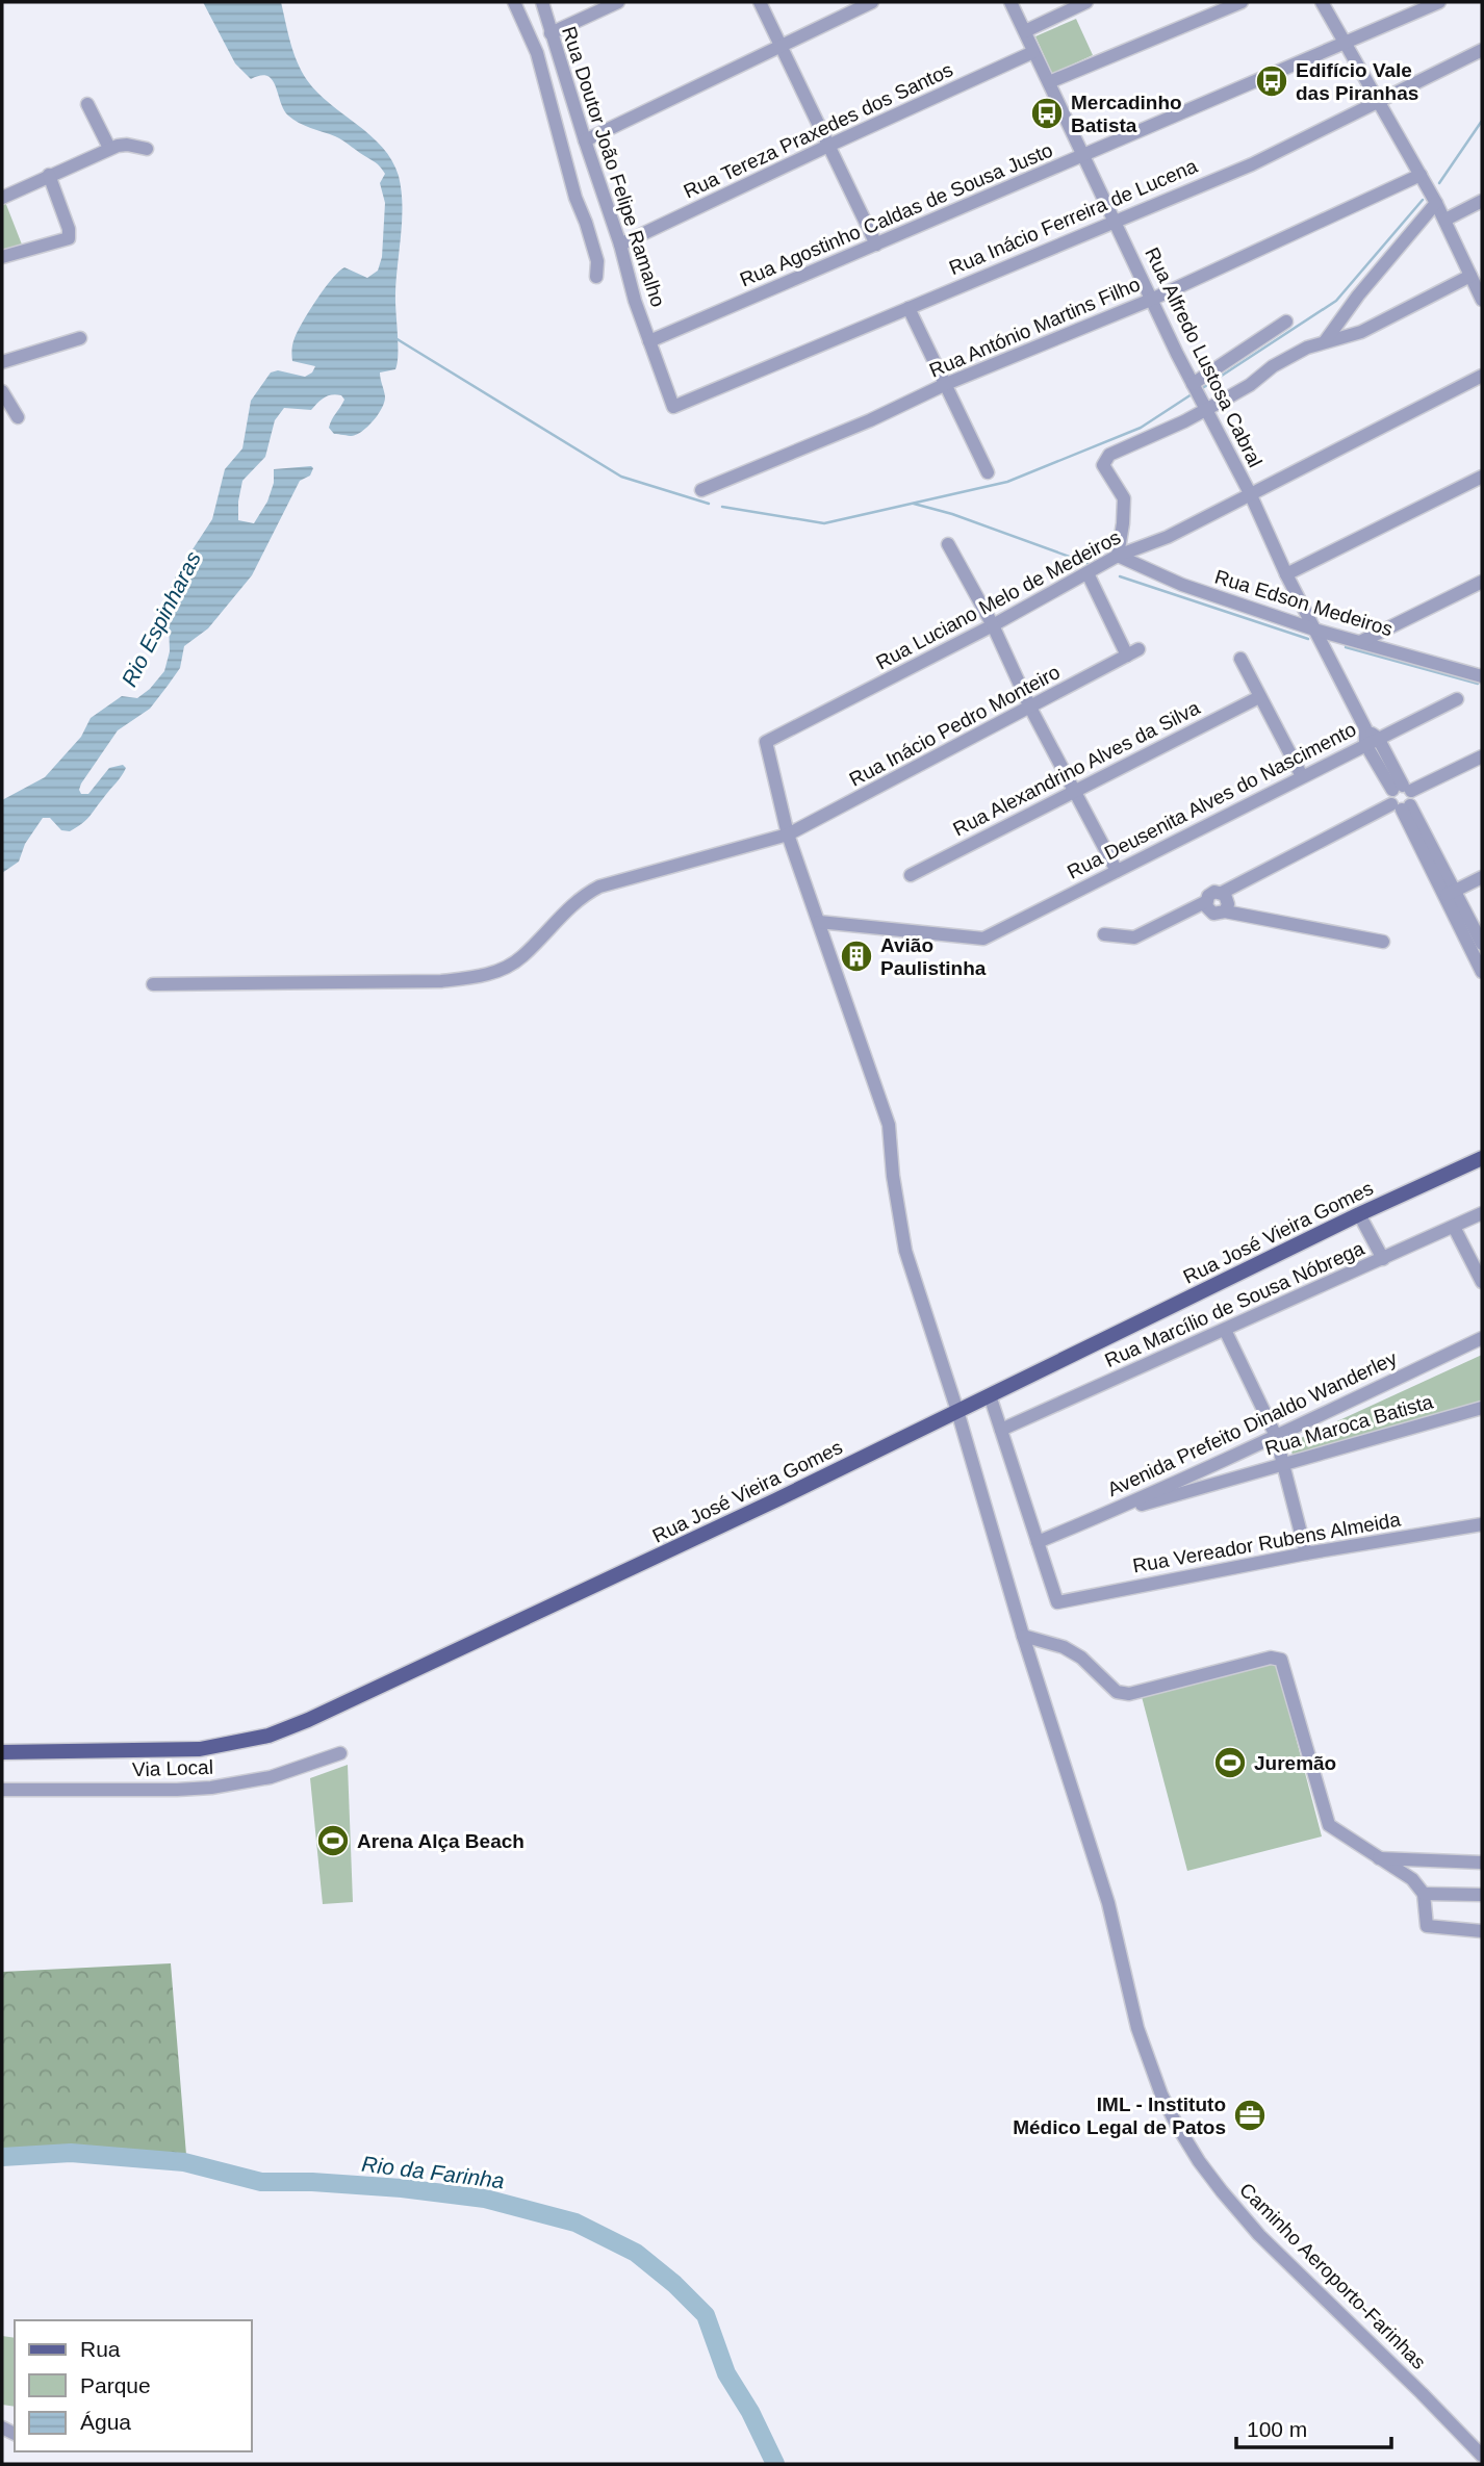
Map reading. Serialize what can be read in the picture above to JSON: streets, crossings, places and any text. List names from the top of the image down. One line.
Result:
{"streets":{"main road":["Rua José Vieira Gomes"],"street":["Rua Tereza Praxedes dos Santos","Rua Doutor João Felipe Ramalho","Rua Agostinho Caldas de Sousa Justo","Rua Inácio Ferreira de Lucena","Rua António Martins Filho","Rua Alfredo Lustosa Cabral","Rua Luciano Melo de Medeiros","Rua Edson Medeiros","Rua Inácio Pedro Monteiro","Rua Alexandrino Alves da Silva","Rua Deusenita Alves do Nascimento","Rua Marcílio de Sousa Nóbrega","Avenida Prefeito Dinaldo Wanderley","Rua Maroca Batista","Rua Vereador Rubens Almeida","Via Local","Caminho Aeroporto-Farinhas"]},"crossings":[["Rua Tereza Praxedes dos Santos","Rua Doutor João Felipe Ramalho"],["Rua Tereza Praxedes dos Santos","Rua Alfredo Lustosa Cabral"],["Rua Doutor João Felipe Ramalho","Rua Agostinho Caldas de Sousa Justo"],["Rua Doutor João Felipe Ramalho","Rua Inácio Ferreira de Lucena"],["Rua Agostinho Caldas de Sousa Justo","Rua Alfredo Lustosa Cabral"],["Rua Inácio Ferreira de Lucena","Rua Alfredo Lustosa Cabral"],["Rua António Martins Filho","Rua Alfredo Lustosa Cabral"],["Rua Alfredo Lustosa Cabral","Rua Luciano Melo de Medeiros"],["Rua Alfredo Lustosa Cabral","Rua Edson Medeiros"],["Rua Alfredo Lustosa Cabral","Rua Deusenita Alves do Nascimento"],["Rua Luciano Melo de Medeiros","Rua Edson Medeiros"],["Rua Luciano Melo de Medeiros","Rua Inácio Pedro Monteiro"],["Rua Luciano Melo de Medeiros","Caminho Aeroporto-Farinhas"],["Rua Inácio Pedro Monteiro","Caminho Aeroporto-Farinhas"],["Rua Deusenita Alves do Nascimento","Caminho Aeroporto-Farinhas"],["Rua José Vieira Gomes","Caminho Aeroporto-Farinhas"],["Avenida Prefeito Dinaldo Wanderley","Rua Maroca Batista"],["Avenida Prefeito Dinaldo Wanderley","Rua Vereador Rubens Almeida"]],"water":["Rio Espinharas","Rio da Farinha"],"places":{"bus stop":["Edifício Vale das Piranhas","Mercadinho Batista"],"building":["Avião Paulistinha"],"sports":["Juremão","Arena Alça Beach"],"office":["IML - Instituto Médico Legal de Patos"]},"legend":["Rua","Parque","Água"],"scale_bar":"100 m"}
